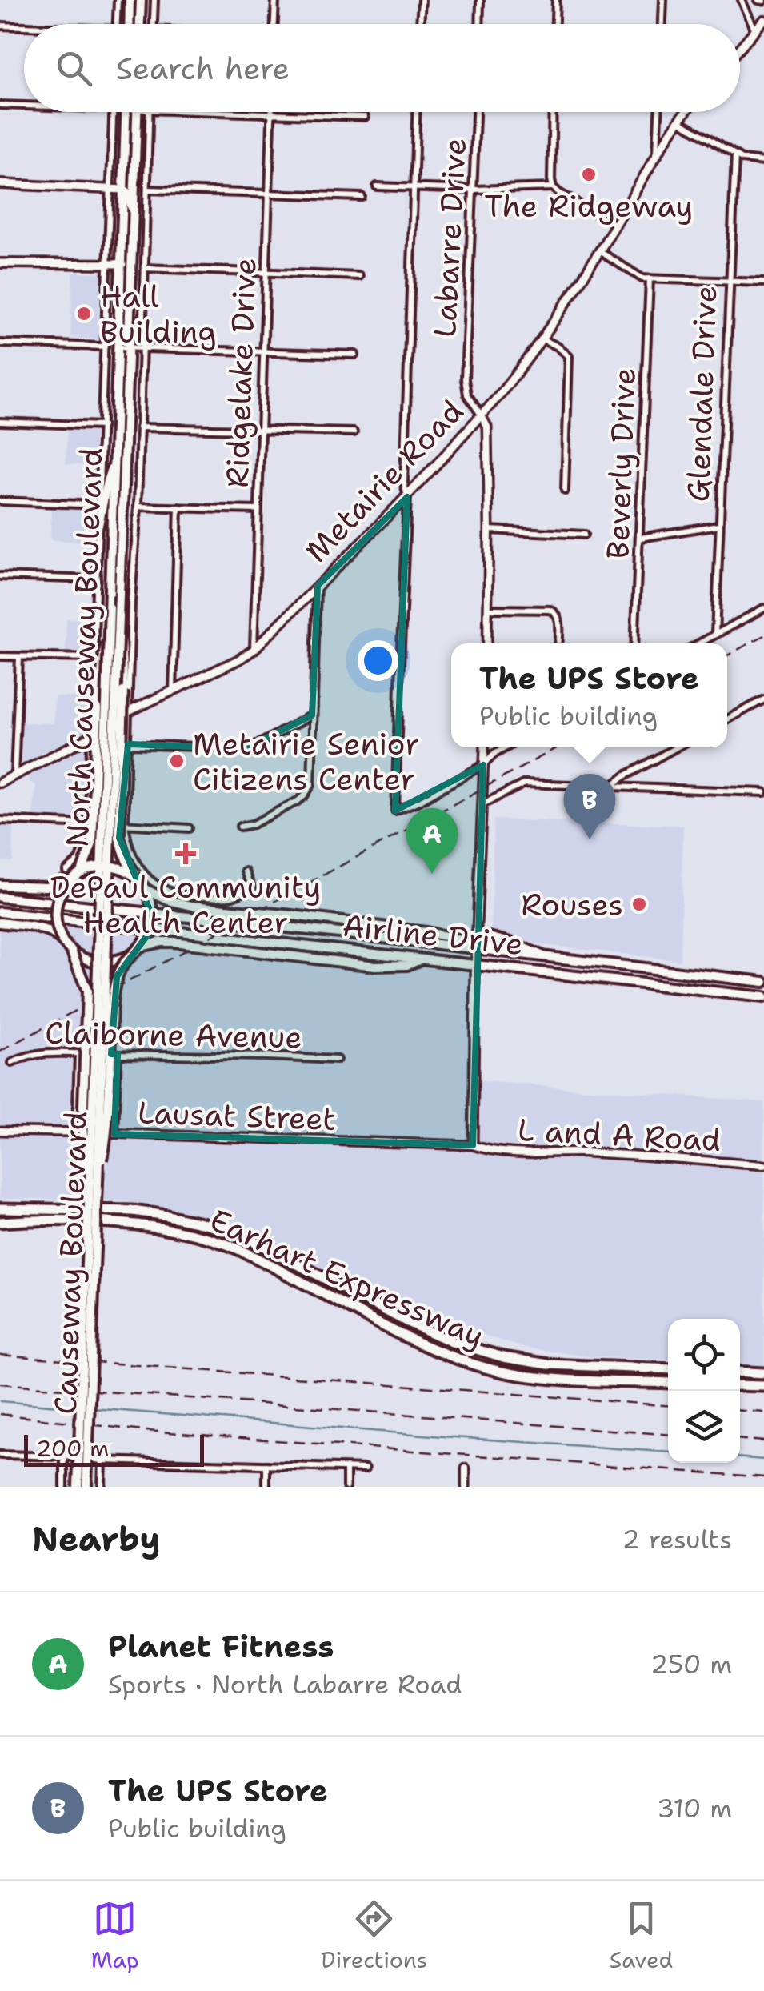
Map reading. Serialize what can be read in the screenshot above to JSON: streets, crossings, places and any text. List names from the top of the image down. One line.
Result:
{"streets":{"highway":["North Causeway Boulevard","Airline Drive","Causeway Boulevard","Earhart Expressway"],"main road":["Metairie Road"],"street":["Labarre Drive","Ridgelake Drive","Glendale Drive","Beverly Drive","Claiborne Avenue","Lausat Street","L and A Road"]},"crossings":[["Labarre Drive","Metairie Road"],["Ridgelake Drive","Metairie Road"],["Metairie Road","North Causeway Boulevard"],["North Causeway Boulevard","Causeway Boulevard"],["Lausat Street","L and A Road"]],"places":{"other":["The Ridgeway","Hall Building","Metairie Senior Citizens Center","Rouses"],"health":["DePaul Community Health Center"]},"scale_bar":"200 m","page":{"search":"Search here","popup":["The UPS Store","Public building"],"pins":["B","A"],"scale":"200 m","heading":["Nearby","2 results"],"list":[{"mark":"A","name":"Planet Fitness","note":"Sports · North Labarre Road","value":"250 m"},{"mark":"B","name":"The UPS Store","note":"Public building","value":"310 m"}],"nav":["Map","Directions","Saved"]}}
